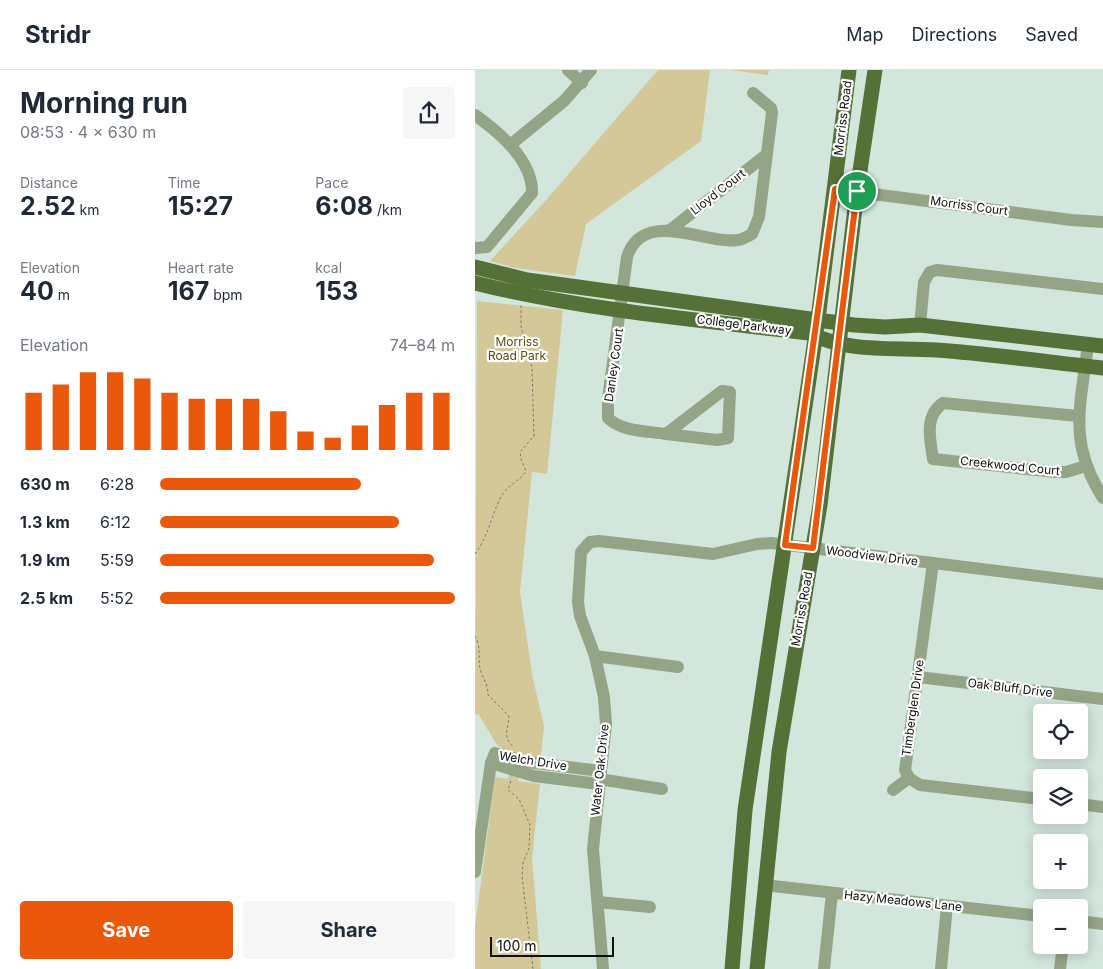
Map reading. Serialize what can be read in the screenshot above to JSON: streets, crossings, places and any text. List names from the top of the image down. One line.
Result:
{"streets":{"main road":["Morriss Road","College Parkway"],"street":["Lloyd Court","Morriss Court","Danley Court","Creekwood Court","Woodview Drive","Oak Bluff Drive","Timberglen Drive","Welch Drive","Water Oak Drive","Hazy Meadows Lane"]},"crossings":[["Morriss Road","Morriss Court"],["Morriss Road","College Parkway"],["Morriss Road","Woodview Drive"],["Morriss Road","Hazy Meadows Lane"],["Lloyd Court","College Parkway"],["Lloyd Court","Danley Court"],["College Parkway","Danley Court"],["Woodview Drive","Timberglen Drive"],["Woodview Drive","Water Oak Drive"],["Oak Bluff Drive","Timberglen Drive"],["Welch Drive","Water Oak Drive"]],"parks":["Morriss Road Park"],"scale_bar":"100 m","page":{"header":"Stridr","nav":["Map","Directions","Saved"],"heading":["Morning run","08:53 · 4 × 630 m"],"stats":[["Distance","2.52 km"],["Time","15:27"],["Pace","6:08 /km"],["Elevation","40 m"],["Heart rate","167 bpm"],["kcal","153"]],"chart":["Elevation","74–84 m"],"list":[{"name":"630 m","note":"6:28"},{"name":"1.3 km","note":"6:12"},{"name":"1.9 km","note":"5:59"},{"name":"2.5 km","note":"5:52"}],"map_buttons":["+","−"],"buttons":["Save","Share"],"scale":"100 m"}}
